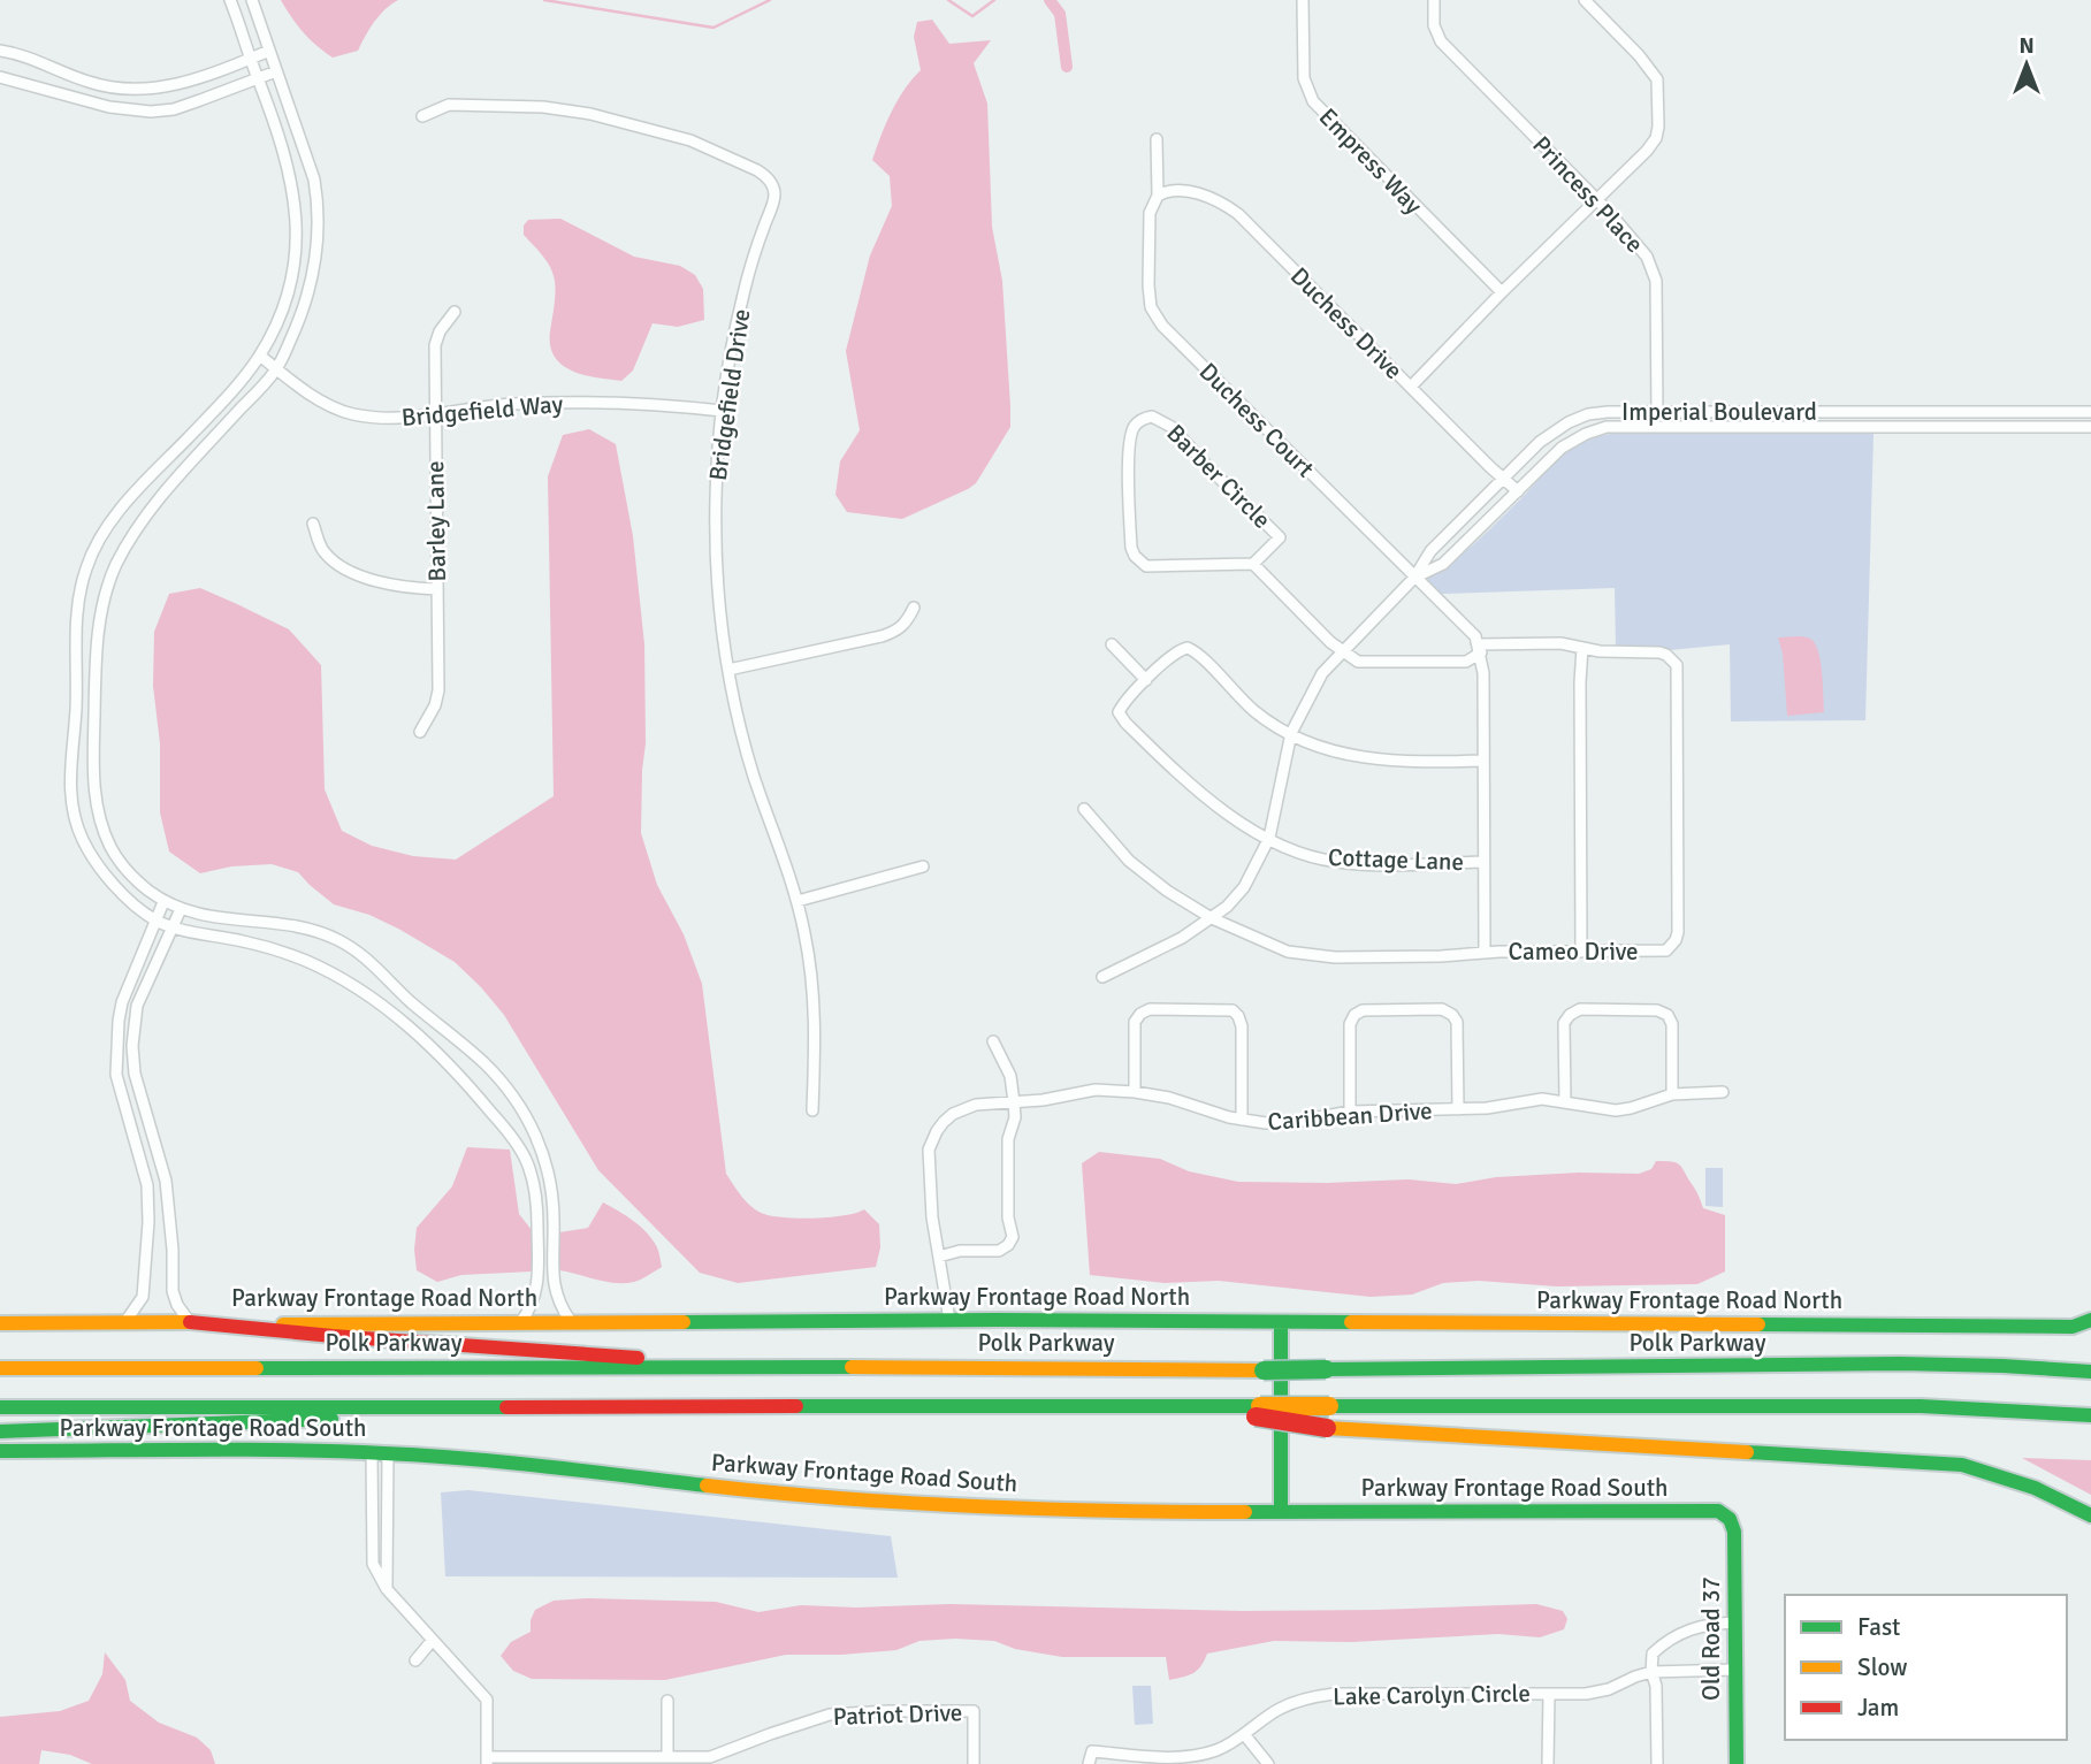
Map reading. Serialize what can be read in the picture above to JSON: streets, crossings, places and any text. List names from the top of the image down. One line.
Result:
{"streets":{"main road":["Parkway Frontage Road North","Polk Parkway","Parkway Frontage Road South","Old Road 37"],"street":["Empress Way","Princess Place","Duchess Drive","Bridgefield Drive","Bridgefield Way","Imperial Boulevard","Duchess Court","Barber Circle","Barley Lane","Cottage Lane","Cameo Drive","Caribbean Drive","Lake Carolyn Circle","Patriot Drive"]},"crossings":[["Princess Place","Imperial Boulevard"],["Duchess Drive","Imperial Boulevard"],["Duchess Drive","Duchess Court"],["Bridgefield Drive","Bridgefield Way"],["Bridgefield Way","Barley Lane"],["Imperial Boulevard","Duchess Court"],["Imperial Boulevard","Cottage Lane"],["Imperial Boulevard","Cameo Drive"],["Duchess Court","Cameo Drive"],["Caribbean Drive","Parkway Frontage Road North"],["Parkway Frontage Road South","Old Road 37"],["Parkway Frontage Road South","Patriot Drive"],["Old Road 37","Lake Carolyn Circle"]],"legend":["Fast","Slow","Jam"],"north":"top"}
